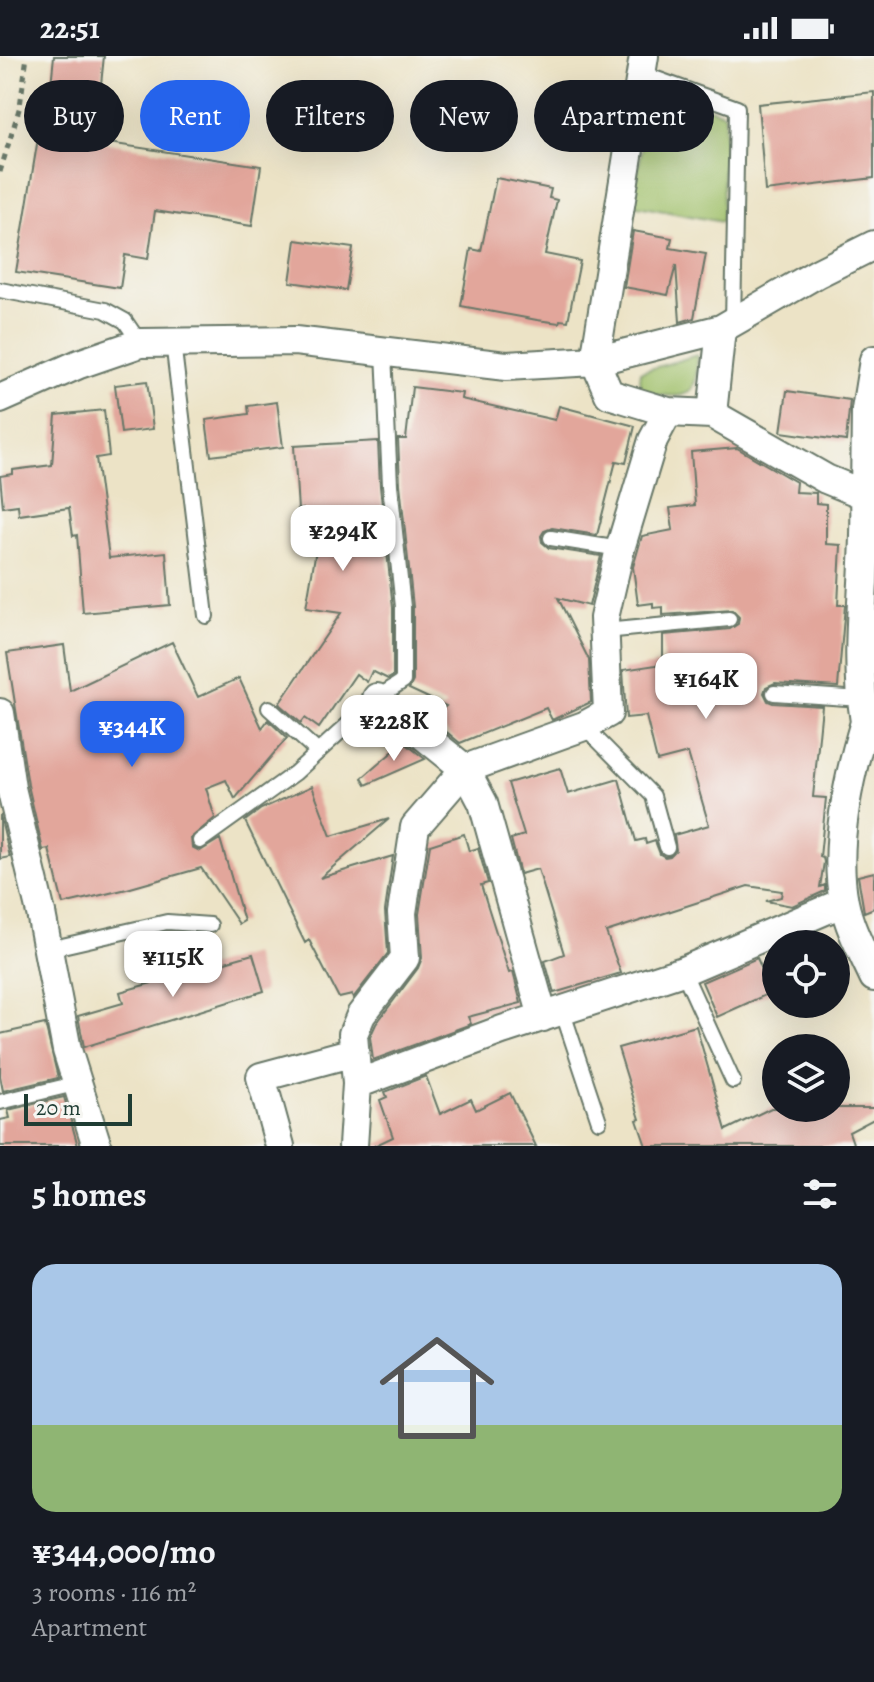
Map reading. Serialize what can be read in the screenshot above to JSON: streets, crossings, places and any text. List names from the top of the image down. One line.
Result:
{"scale_bar":"20 m","page":{"status":"22:51","chip":["Buy","Rent","Filters","New","Apartment"],"price":["¥294K","¥164K","¥228K","¥344K","¥115K"],"scale":"20 m","heading":"5 homes","list":[{"name":"¥344,000/mo","note":"3 rooms · 116 m² · Apartment"}]}}
